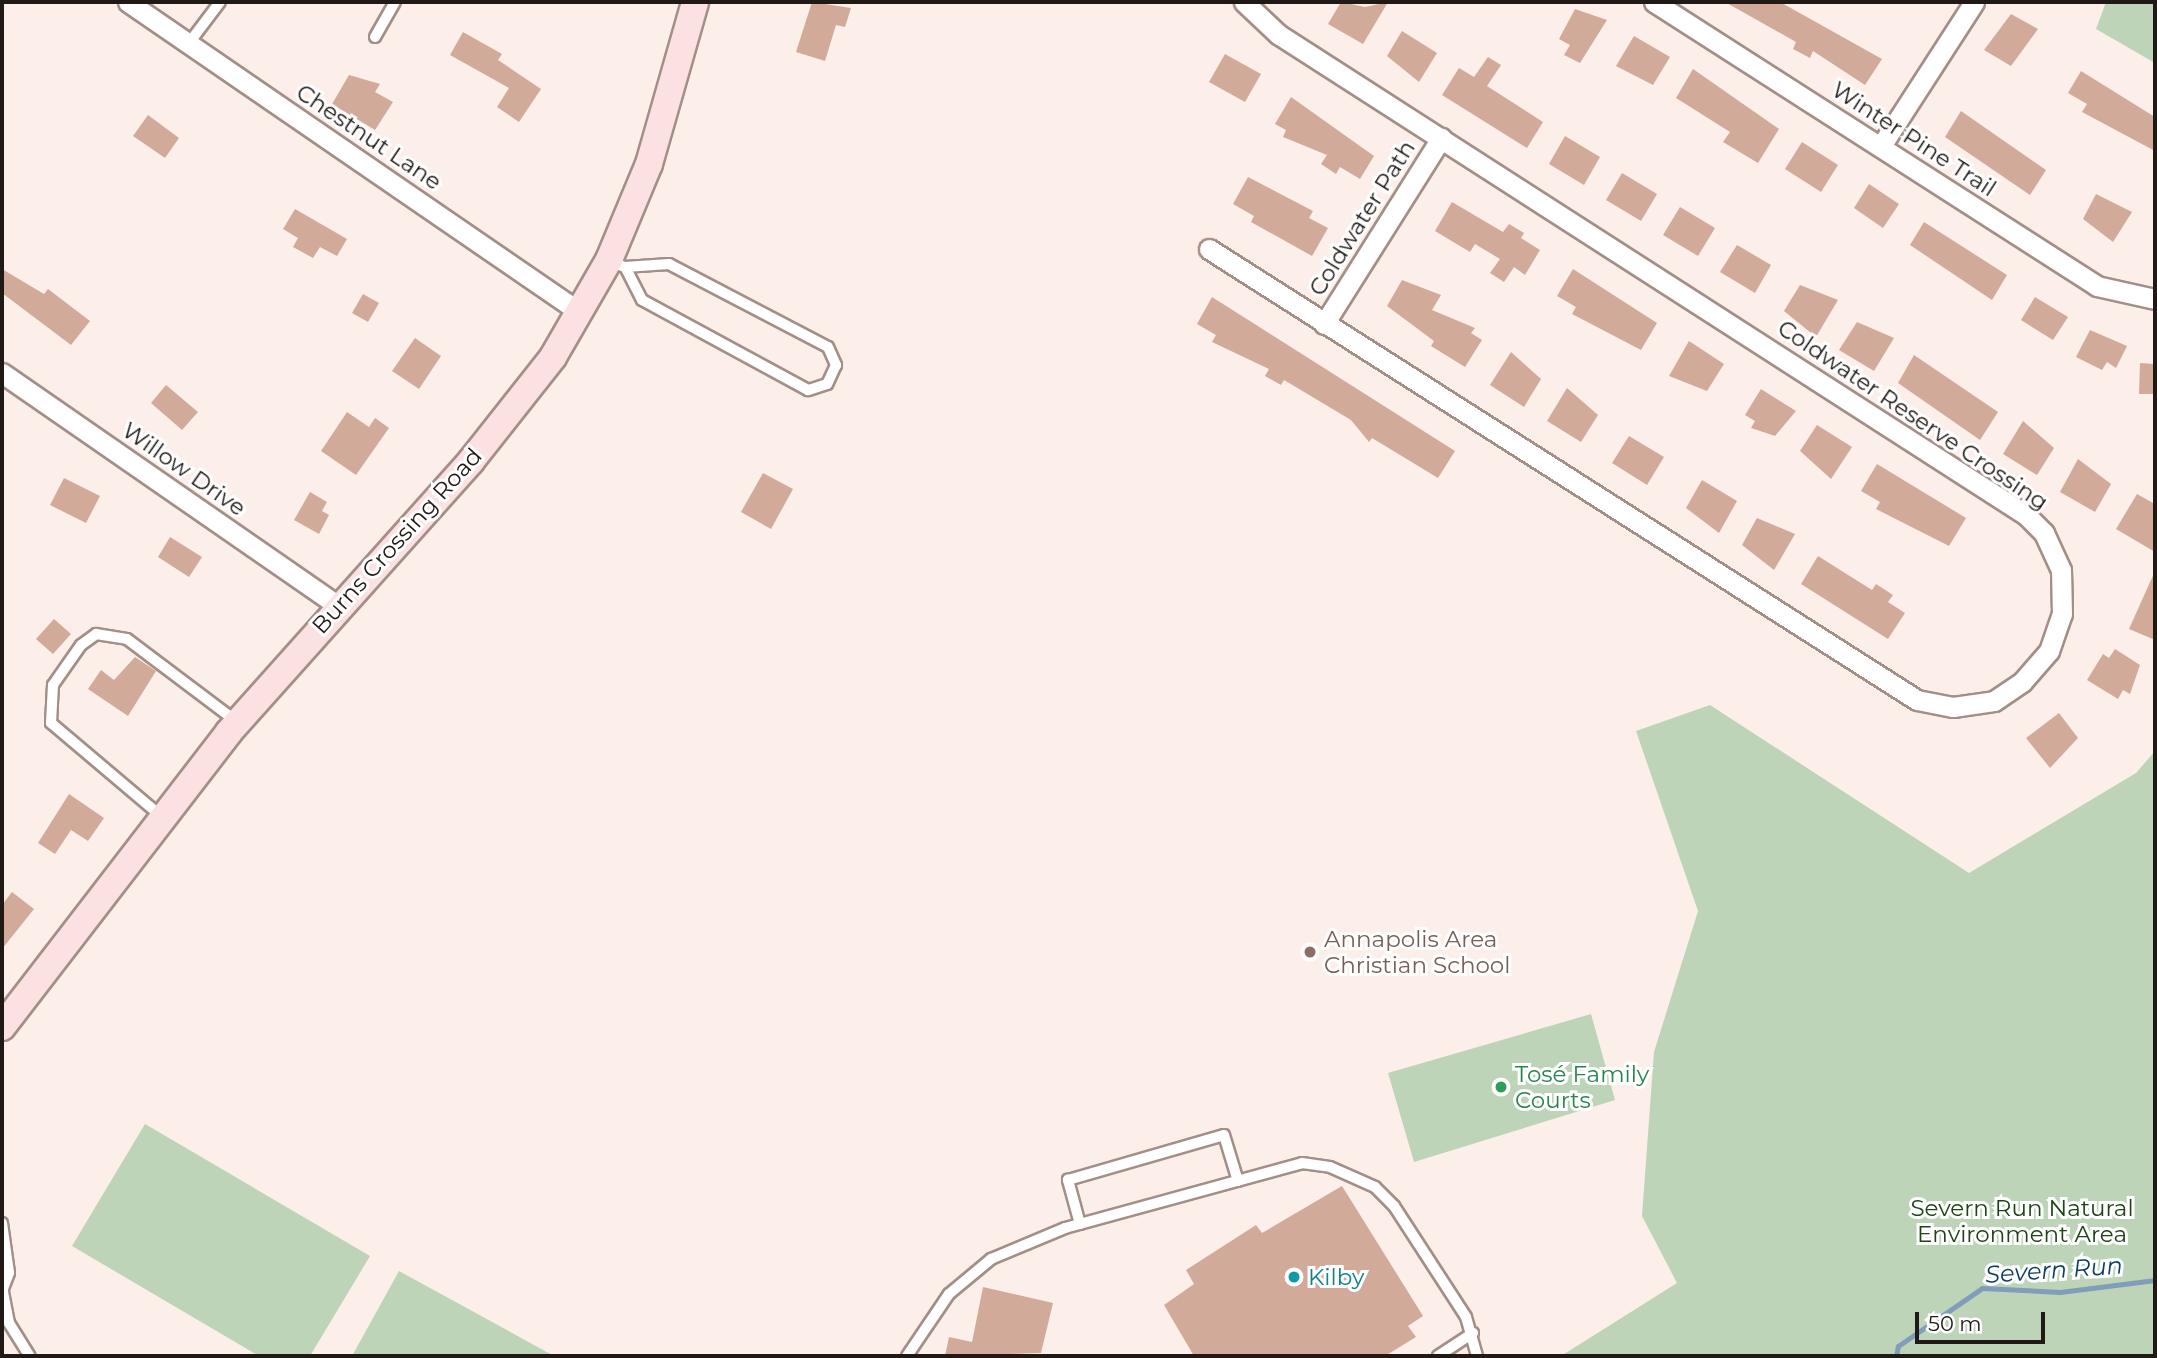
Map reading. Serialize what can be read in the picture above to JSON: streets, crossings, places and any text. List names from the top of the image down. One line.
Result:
{"streets":{"street":["Chestnut Lane","Winter Pine Trail","Coldwater Path","Coldwater Reserve Crossing","Willow Drive","Burns Crossing Road"]},"crossings":[["Chestnut Lane","Burns Crossing Road"],["Coldwater Path","Coldwater Reserve Crossing"],["Willow Drive","Burns Crossing Road"]],"water":["Severn Run"],"parks":["Severn Run Natural Environment Area"],"places":["Annapolis Area Christian School","Tosé Family Courts","Kilby"],"scale_bar":"50 m"}
